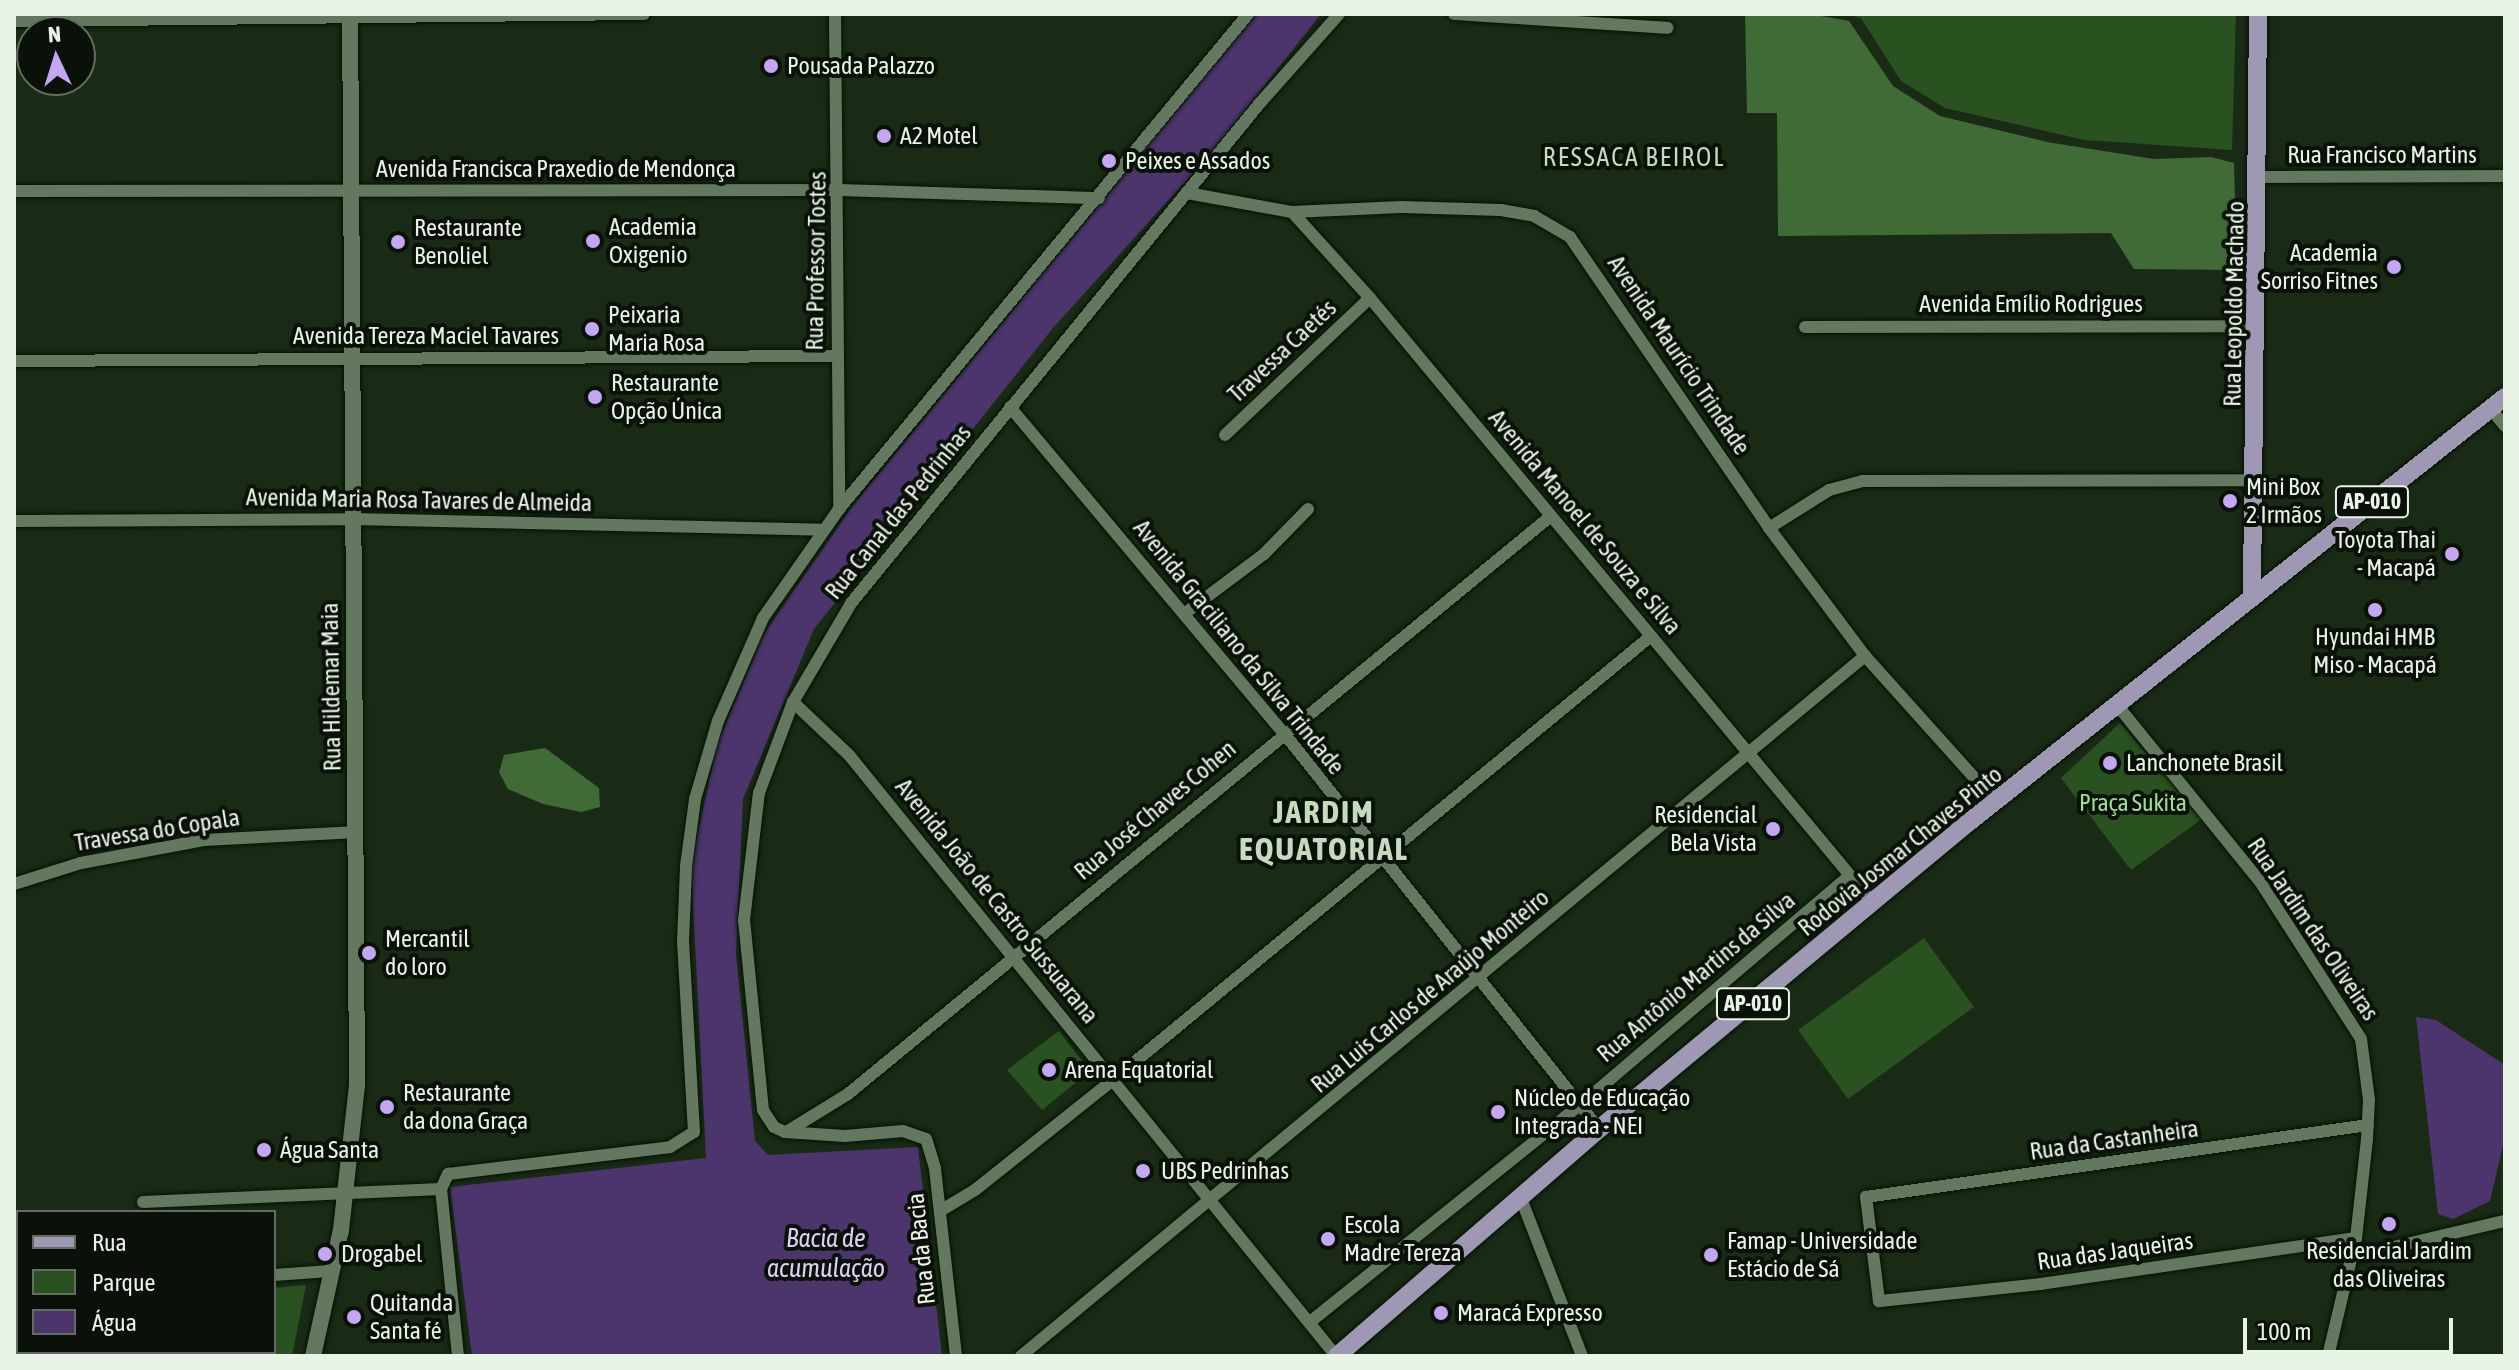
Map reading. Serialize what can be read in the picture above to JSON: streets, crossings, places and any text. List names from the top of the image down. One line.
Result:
{"streets":{"main road":["Rua Leopoldo Machado","AP-010","Rua Hildemar Maia","Rodovia Josmar Chaves Pinto"],"street":["Rua Francisco Martins","Avenida Francisca Praxedio de Mendonça","Rua Professor Tostes","Avenida Emílio Rodrigues","Avenida Tereza Maciel Tavares","Travessa Caetés","Avenida Maurício Trindade","Avenida Maria Rosa Tavares de Almeida","Rua Canal das Pedrinhas","Avenida Manoel de Souza e Silva","Avenida Graciliano da Silva Trindade","Rua José Chaves Cohen","Travessa do Copala","Avenida João de Castro Sussuarana","Rua Jardim das Oliveiras","Rua Antônio Martins da Silva","Rua Luis Carlos de Araújo Monteiro","Rua da Castanheira","Rua da Bacia","Rua das Jaqueiras"]},"crossings":[["Rua Francisco Martins","Rua Leopoldo Machado"],["Avenida Francisca Praxedio de Mendonça","Rua Professor Tostes"],["Avenida Francisca Praxedio de Mendonça","Rua Canal das Pedrinhas"],["Avenida Francisca Praxedio de Mendonça","Rua Hildemar Maia"],["Rua Professor Tostes","Avenida Tereza Maciel Tavares"],["Rua Professor Tostes","Rua Canal das Pedrinhas"],["Avenida Emílio Rodrigues","Rua Leopoldo Machado"],["Rua Leopoldo Machado","Rodovia Josmar Chaves Pinto"],["Avenida Tereza Maciel Tavares","Rua Hildemar Maia"],["Travessa Caetés","Avenida Manoel de Souza e Silva"],["Avenida Maurício Trindade","Rua Canal das Pedrinhas"],["Avenida Maurício Trindade","Avenida Manoel de Souza e Silva"],["Avenida Maurício Trindade","Rodovia Josmar Chaves Pinto"],["Avenida Maurício Trindade","Rua Luis Carlos de Araújo Monteiro"],["Avenida Maria Rosa Tavares de Almeida","Rua Canal das Pedrinhas"],["Avenida Maria Rosa Tavares de Almeida","Rua Hildemar Maia"],["Rua Canal das Pedrinhas","Avenida Graciliano da Silva Trindade"],["Rua Canal das Pedrinhas","Rua José Chaves Cohen"],["Rua Canal das Pedrinhas","Avenida João de Castro Sussuarana"],["Rua Canal das Pedrinhas","Rua da Bacia"],["Avenida Manoel de Souza e Silva","Rua José Chaves Cohen"],["Avenida Manoel de Souza e Silva","Rodovia Josmar Chaves Pinto"],["Avenida Manoel de Souza e Silva","Rua Antônio Martins da Silva"],["Avenida Manoel de Souza e Silva","Rua Luis Carlos de Araújo Monteiro"],["Avenida Graciliano da Silva Trindade","Rua José Chaves Cohen"],["Avenida Graciliano da Silva Trindade","Rodovia Josmar Chaves Pinto"],["Avenida Graciliano da Silva Trindade","Rua Antônio Martins da Silva"],["Avenida Graciliano da Silva Trindade","Rua Luis Carlos de Araújo Monteiro"],["Rua Hildemar Maia","Travessa do Copala"],["Rua José Chaves Cohen","Avenida João de Castro Sussuarana"],["Rua José Chaves Cohen","Rua da Bacia"],["Rodovia Josmar Chaves Pinto","Avenida João de Castro Sussuarana"],["Rodovia Josmar Chaves Pinto","Rua Jardim das Oliveiras"],["Avenida João de Castro Sussuarana","Rua Antônio Martins da Silva"],["Avenida João de Castro Sussuarana","Rua Luis Carlos de Araújo Monteiro"],["Rua Jardim das Oliveiras","Rua da Castanheira"],["Rua Jardim das Oliveiras","Rua das Jaqueiras"],["Rua da Castanheira","Rua das Jaqueiras"]],"districts":["RESSACA BEIROL","JARDIM EQUATORIAL"],"water":["Bacia de acumulação"],"parks":["Praça Sukita"],"places":["Pousada Palazzo","A2 Motel","Peixes e Assados","Academia Oxigenio","Restaurante Benoliel","Academia Sorriso Fitnes","Peixaria Maria Rosa","Restaurante Opção Única","Mini Box 2 Irmãos","Toyota Thai - Macapá","Hyundai HMB Miso - Macapá","Lanchonete Brasil","Residencial Bela Vista","Mercantil do loro","Arena Equatorial","Restaurante da dona Graça","Núcleo de Educação Integrada - NEI","Água Santa","UBS Pedrinhas","Residencial Jardim das Oliveiras","Escola Madre Tereza","Drogabel","Famap - Universidade Estácio de Sá","Maracá Expresso","Quitanda Santa fé"],"legend":["Rua","Parque","Água"],"scale_bar":"100 m","north":"top"}
